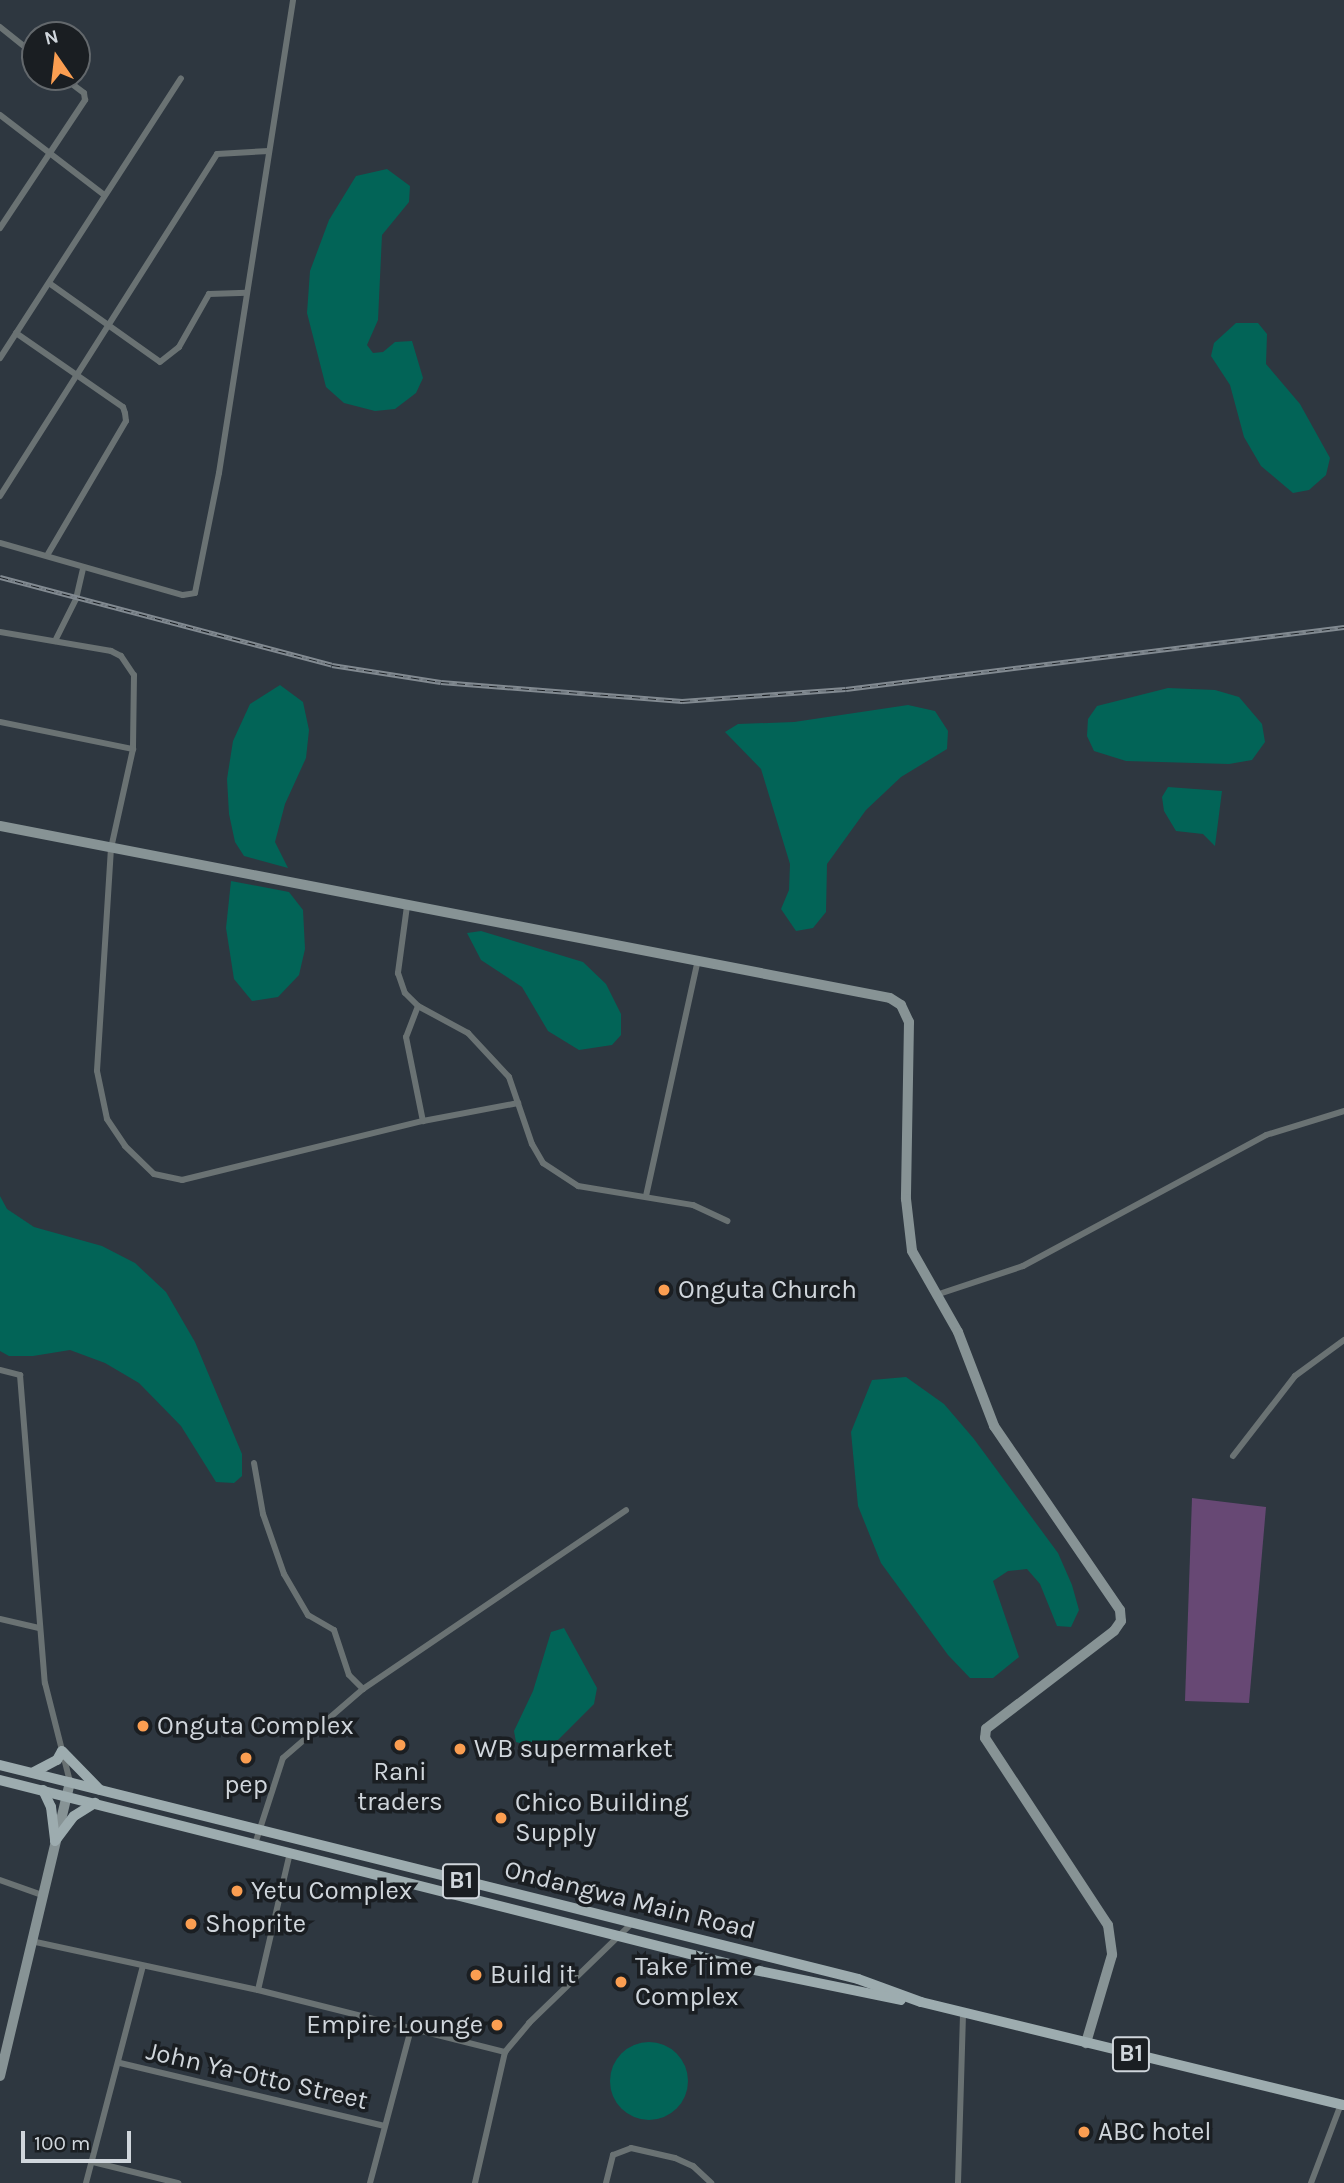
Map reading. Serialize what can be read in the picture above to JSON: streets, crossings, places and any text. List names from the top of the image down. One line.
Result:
{"streets":{"main road":["B1","Ondangwa Main Road"],"street":["John Ya-Otto Street"]},"places":["Onguta Church","Onguta Complex","Rani traders","WB supermarket","pep","Chico Building Supply","Yetu Complex","Shoprite","Build it","Take Time Complex","Empire Lounge","ABC hotel"],"scale_bar":"100 m","north":"top"}
